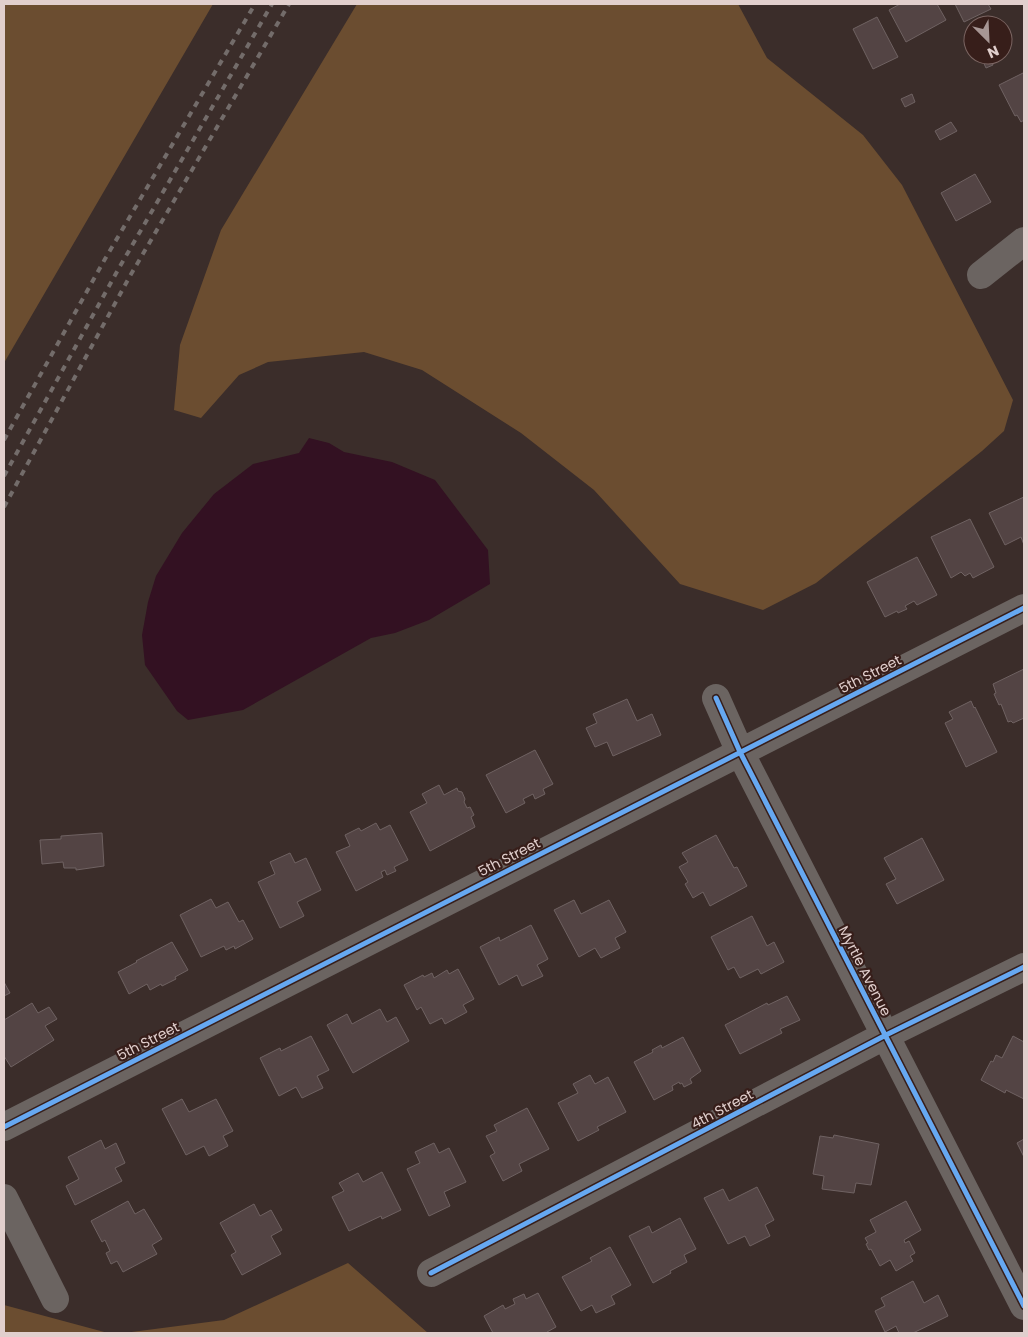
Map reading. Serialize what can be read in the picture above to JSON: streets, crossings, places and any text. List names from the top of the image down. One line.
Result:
{"streets":{"street":["5th Street","Myrtle Avenue","4th Street"]},"crossings":[["5th Street","Myrtle Avenue"],["Myrtle Avenue","4th Street"]],"north":"bottom right"}
